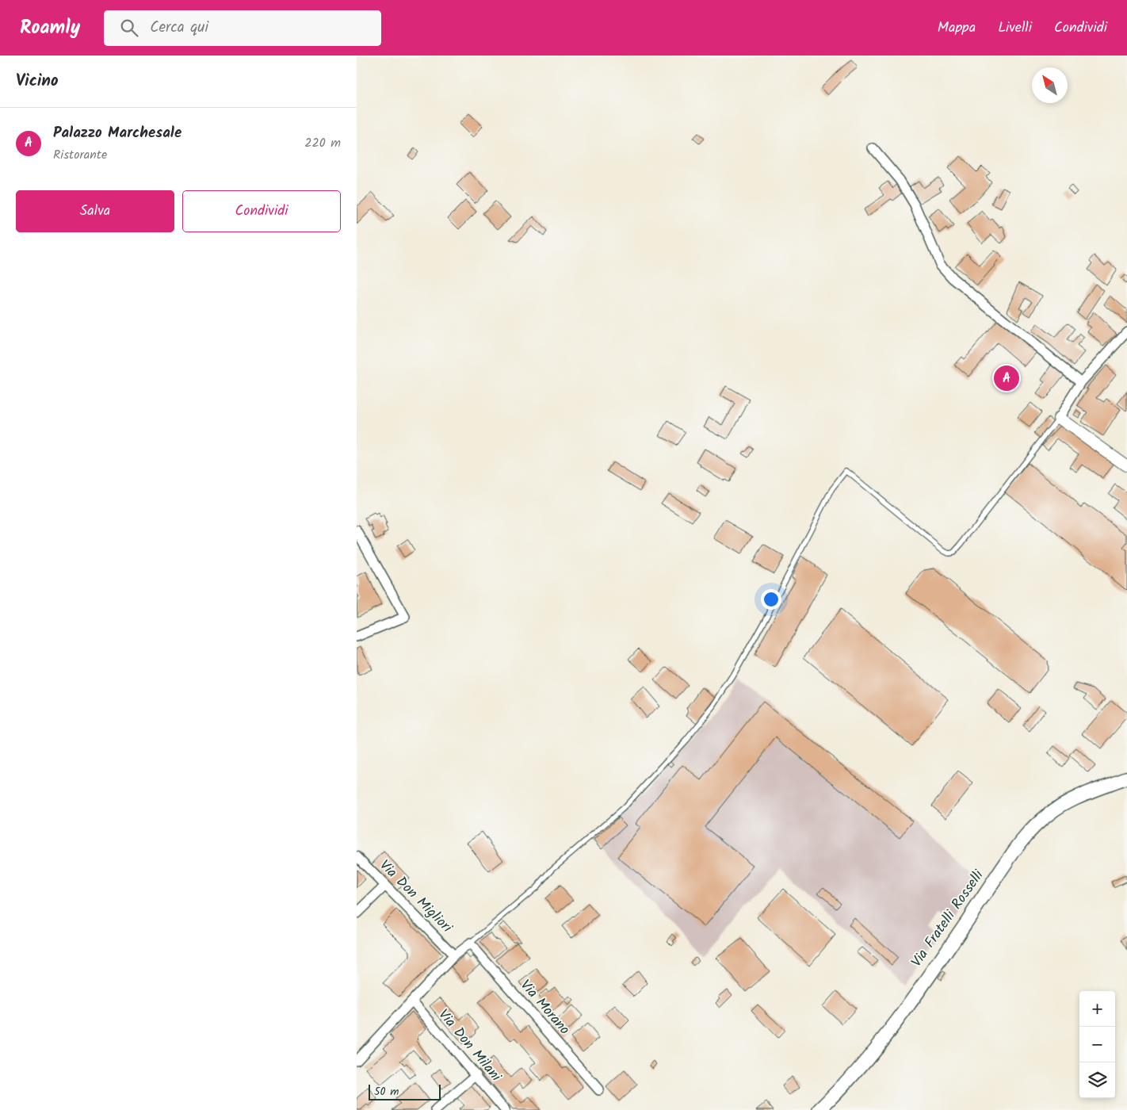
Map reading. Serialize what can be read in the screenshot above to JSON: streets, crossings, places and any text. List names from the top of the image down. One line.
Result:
{"streets":{"main road":["Via Fratelli Rosselli"],"street":["Via Don Migliori","Via Morano","Via Don Milani"]},"scale_bar":"50 m","north":"top left","page":{"header":"Roamly","search":"Cerca qui","nav":["Mappa","Livelli","Condividi"],"heading":"Vicino","list":[{"mark":"A","name":"Palazzo Marchesale","note":"Ristorante","value":"220 m"}],"buttons":["Salva","Condividi"],"pins":"A","map_buttons":["+","−"],"scale":"50 m"}}
